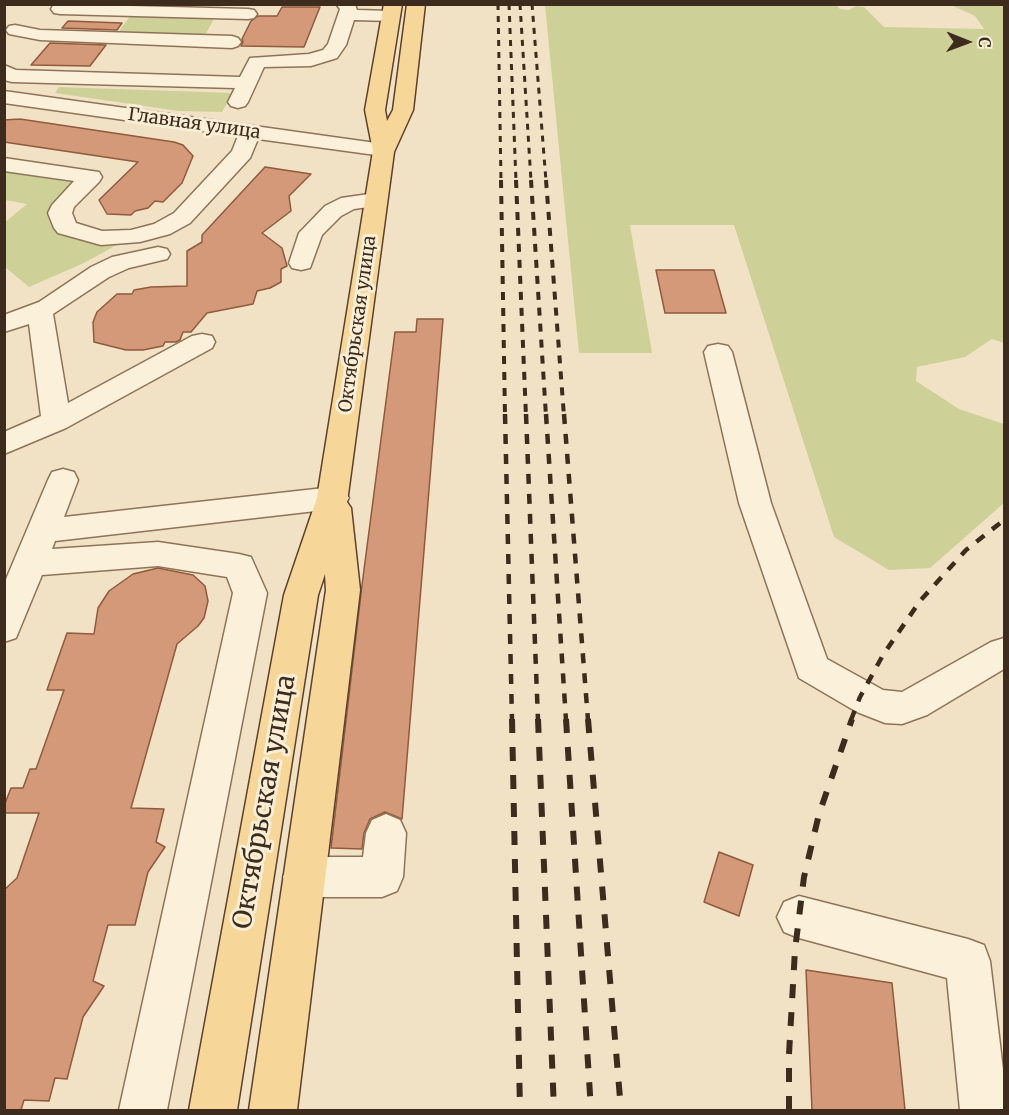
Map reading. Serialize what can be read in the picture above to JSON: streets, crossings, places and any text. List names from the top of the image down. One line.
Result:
{"streets":{"main road":["Октябрьская улица"],"street":["Главная улица"]},"crossings":[["Главная улица","Октябрьская улица"]],"north":"right"}
